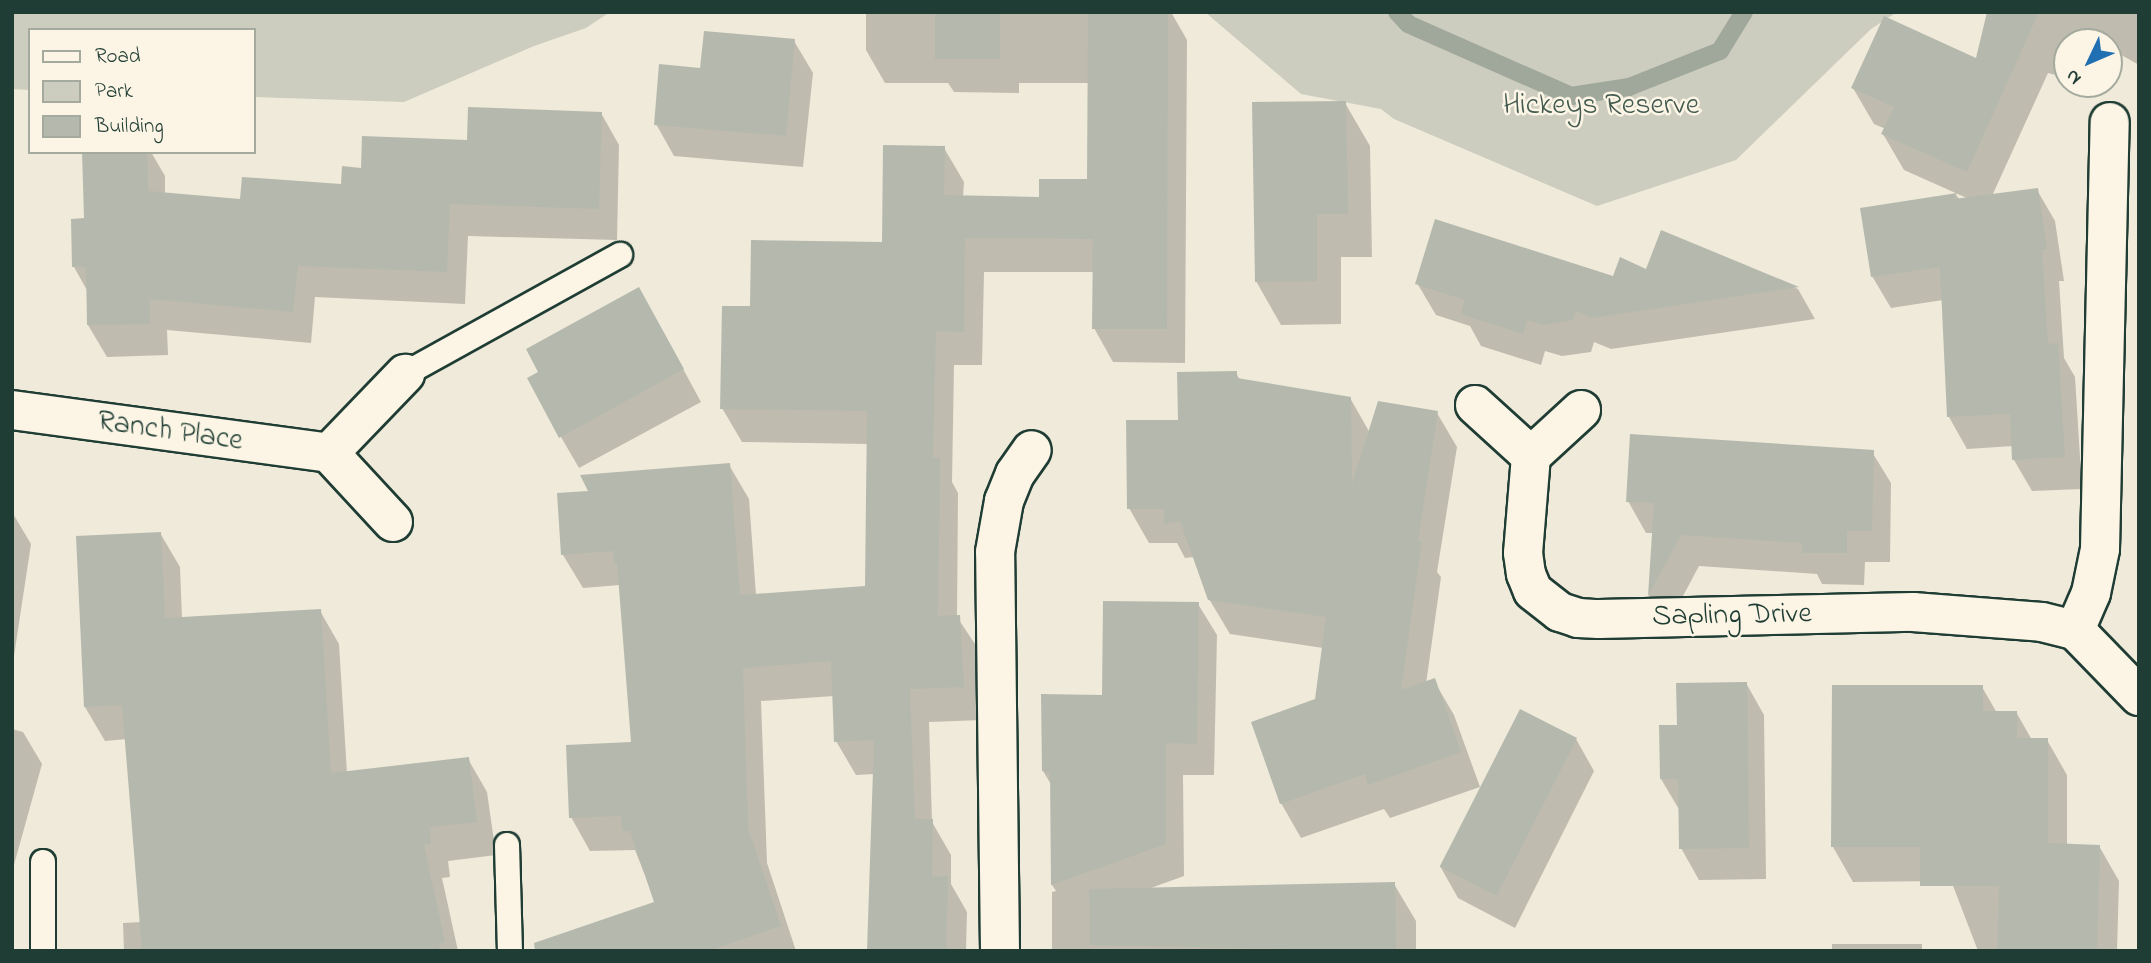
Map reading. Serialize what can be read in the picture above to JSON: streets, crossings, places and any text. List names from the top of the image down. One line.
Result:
{"streets":{"street":["Ranch Place","Sapling Drive"]},"parks":["Hickeys Reserve"],"legend":["Road","Park","Building"],"north":"bottom left"}
